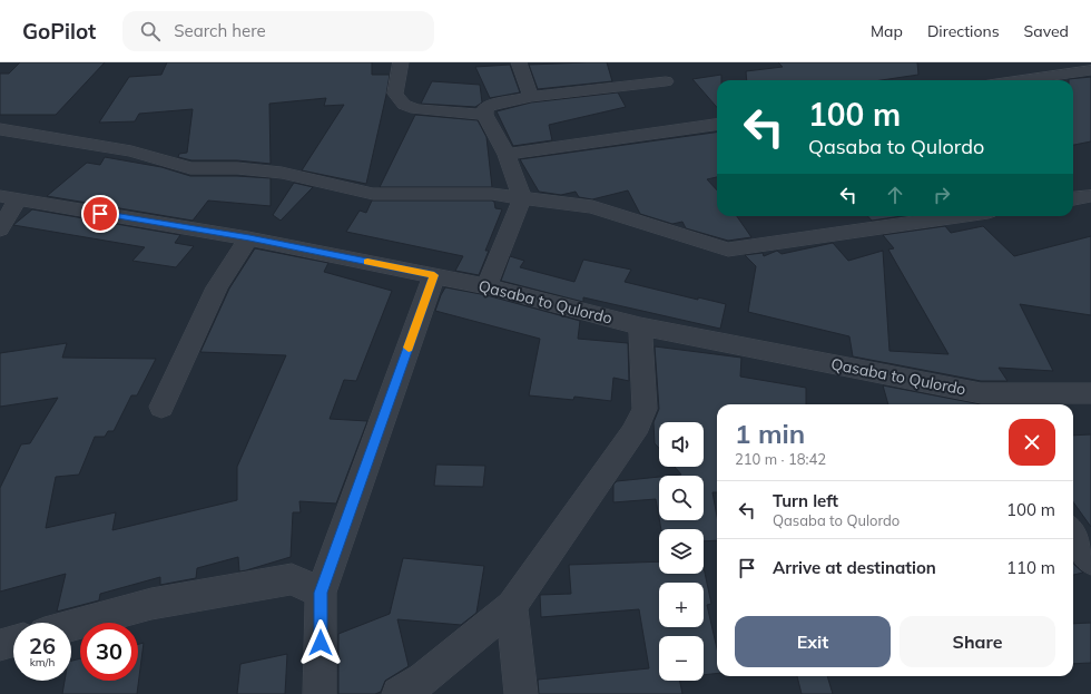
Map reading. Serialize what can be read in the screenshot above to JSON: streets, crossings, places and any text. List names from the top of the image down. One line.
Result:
{"streets":{"street":["Qasaba to Qulordo"]},"page":{"header":"GoPilot","search":"Search here","nav":["Map","Directions","Saved"],"turn":["100 m","Qasaba to Qulordo"],"heading":["1 min","210 m · 18:42"],"map_buttons":["+","−"],"list":[{"name":"Turn left","note":"Qasaba to Qulordo","value":"100 m"},{"name":"Arrive at destination","value":"110 m"}],"buttons":["Exit","Share"],"speed":"26 km/h","limit":"30"}}
